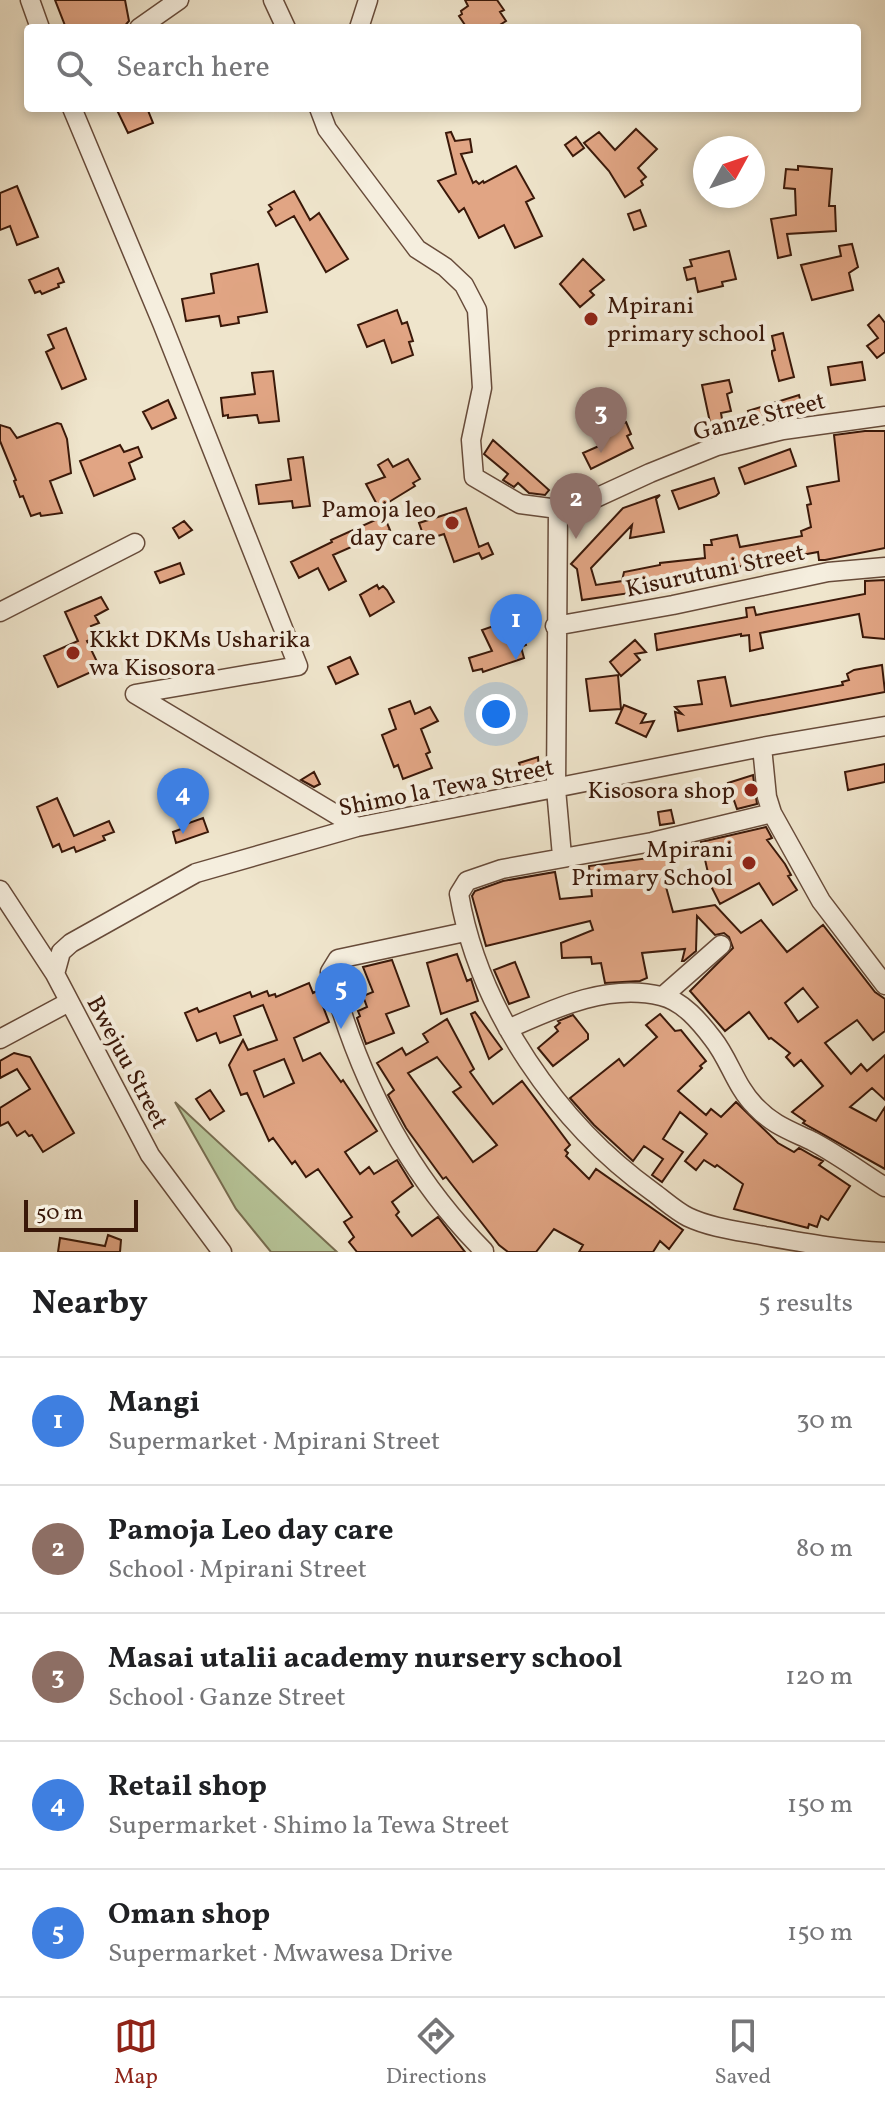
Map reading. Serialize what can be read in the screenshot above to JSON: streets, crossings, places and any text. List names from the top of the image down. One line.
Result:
{"streets":{"street":["Ganze Street","Kisurutuni Street","Shimo la Tewa Street","Bwejuu Street"]},"crossings":[["Shimo la Tewa Street","Bwejuu Street"]],"places":["Mpirani primary school","Pamoja leo day care","Kkkt DKMs Usharika wa Kisosora","Kisosora shop","Mpirani Primary School"],"scale_bar":"50 m","north":"top right","page":{"search":"Search here","pins":["3","2","1","4","5"],"scale":"50 m","heading":["Nearby","5 results"],"list":[{"mark":"1","name":"Mangi","note":"Supermarket · Mpirani Street","value":"30 m"},{"mark":"2","name":"Pamoja Leo day care","note":"School · Mpirani Street","value":"80 m"},{"mark":"3","name":"Masai utalii academy nursery school","note":"School · Ganze Street","value":"120 m"},{"mark":"4","name":"Retail shop","note":"Supermarket · Shimo la Tewa Street","value":"150 m"},{"mark":"5","name":"Oman shop","note":"Supermarket · Mwawesa Drive","value":"150 m"}],"nav":["Map","Directions","Saved"]}}
